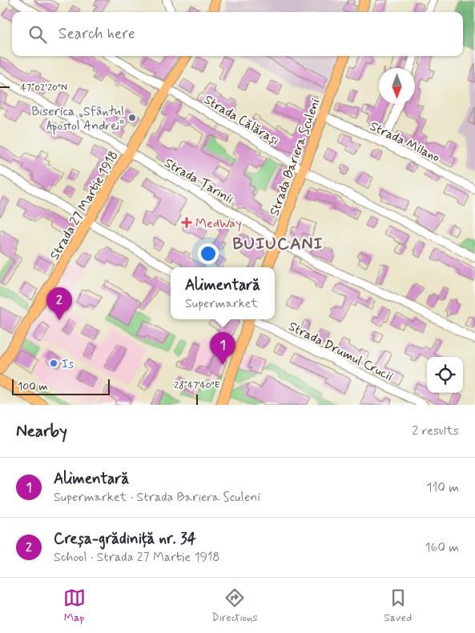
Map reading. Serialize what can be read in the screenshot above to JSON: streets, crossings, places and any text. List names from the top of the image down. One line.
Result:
{"streets":{"main road":["Strada Bariera Sculeni","Strada 27 Martie 1918"],"street":["Strada Călărași","Strada Milano","Strada Țarinii","Strada Drumul Crucii"]},"crossings":[["Strada Călărași","Strada Bariera Sculeni"],["Strada Călărași","Strada 27 Martie 1918"],["Strada Milano","Strada Bariera Sculeni"],["Strada Bariera Sculeni","Strada Țarinii"],["Strada Țarinii","Strada 27 Martie 1918"]],"districts":["BUIUCANI"],"places":{"other":["Biserica „Sfântul Apostol Andrei”","Is"],"health":["MedWay"]},"scale_bar":"100 m","north":"bottom","page":{"search":"Search here","popup":["Alimentară","Supermarket"],"pins":["2","1"],"scale":"100 m","heading":["Nearby","2 results"],"list":[{"mark":"1","name":"Alimentară","note":"Supermarket · Strada Bariera Sculeni","value":"110 m"},{"mark":"2","name":"Creșa-grădiniță nr. 34","note":"School · Strada 27 Martie 1918","value":"160 m"}],"nav":["Map","Directions","Saved"]},"coordinates":["47°02'20\"N","28°47'40\"E"]}
